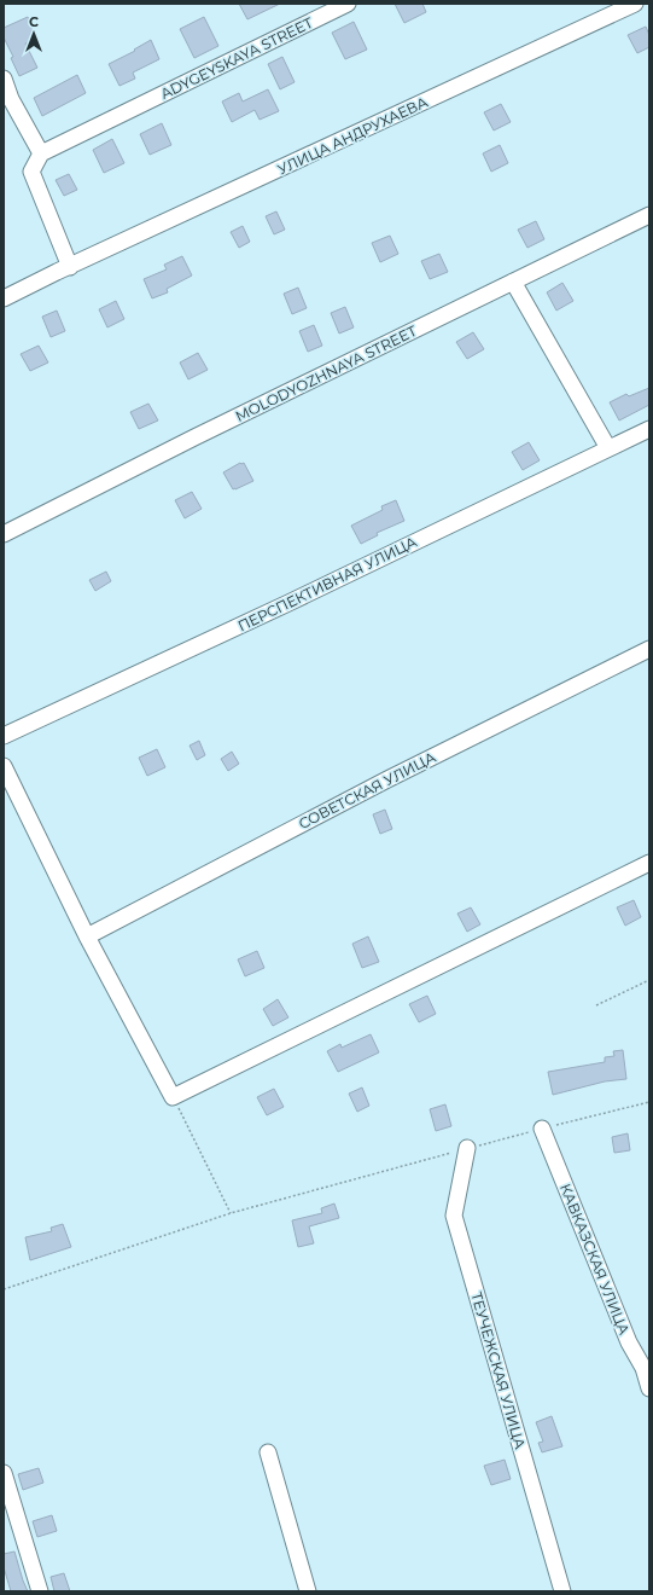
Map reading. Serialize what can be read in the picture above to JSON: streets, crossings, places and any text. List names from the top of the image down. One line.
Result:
{"streets":{"street":["ADYGEYSKAYA STREET","УЛИЦА АНДРУХАЕВА","MOLODYOZHNAYA STREET","ПЕРСПЕКТИВНАЯ УЛИЦА","СОВЕТСКАЯ УЛИЦА","КАВКАЗСКАЯ УЛИЦА","ТЕУЧЕЖСКАЯ УЛИЦА"]},"north":"top"}
